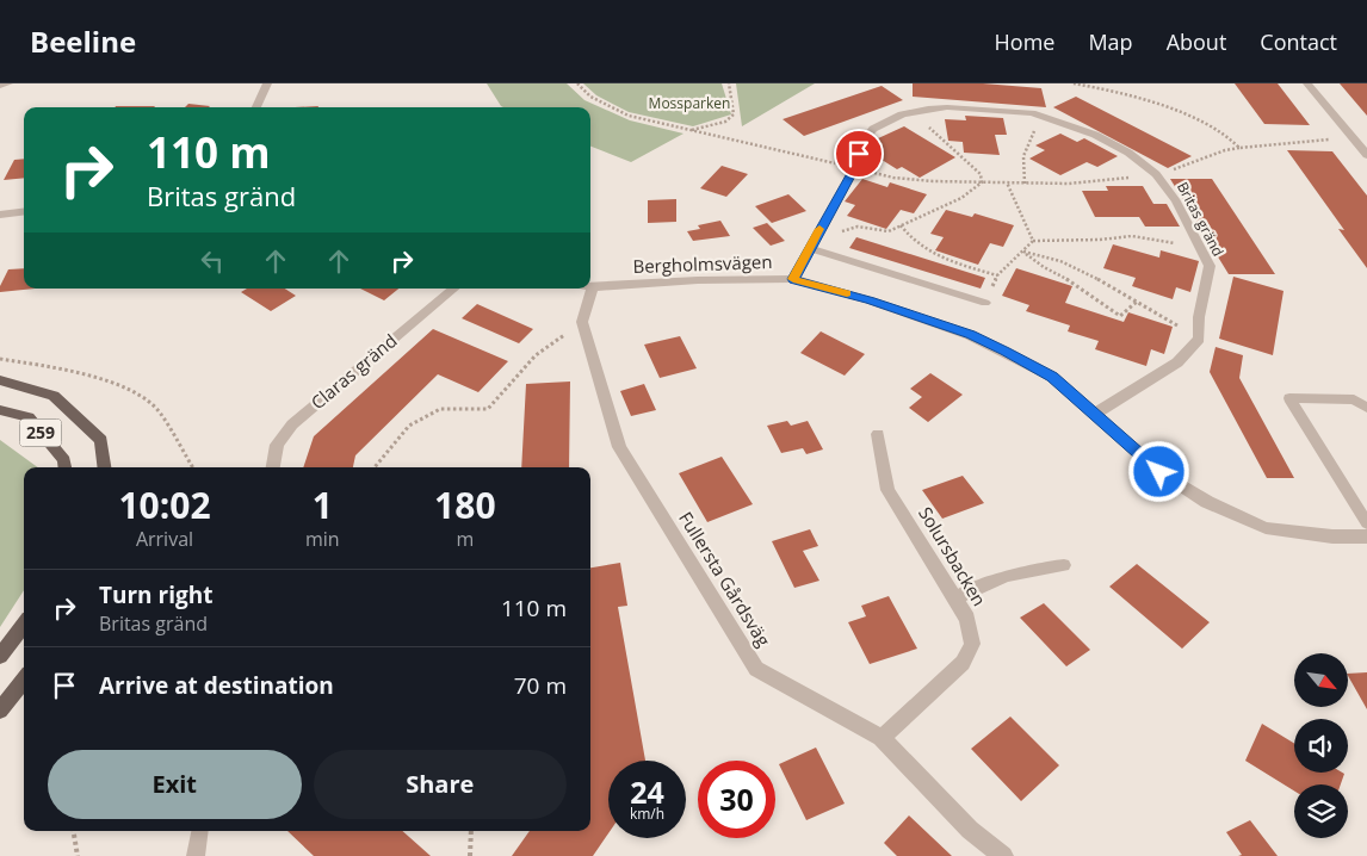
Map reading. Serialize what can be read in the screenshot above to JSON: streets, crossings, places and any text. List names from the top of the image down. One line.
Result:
{"streets":{"main road":["259"],"street":["Britas gränd","Bergholmsvägen","Claras gränd","Solursbacken","Fullersta Gårdsväg"]},"crossings":[["Britas gränd","Bergholmsvägen"],["Solursbacken","Fullersta Gårdsväg"]],"parks":["Mossparken"],"north":"bottom right","page":{"header":"Beeline","nav":["Home","Map","About","Contact"],"turn":["110 m","Britas gränd"],"eta":["10:02","Arrival","1","min","180","m"],"list":[{"name":"Turn right","note":"Britas gränd","value":"110 m"},{"name":"Arrive at destination","value":"70 m"}],"buttons":["Exit","Share"],"speed":"24 km/h","limit":"30"}}
